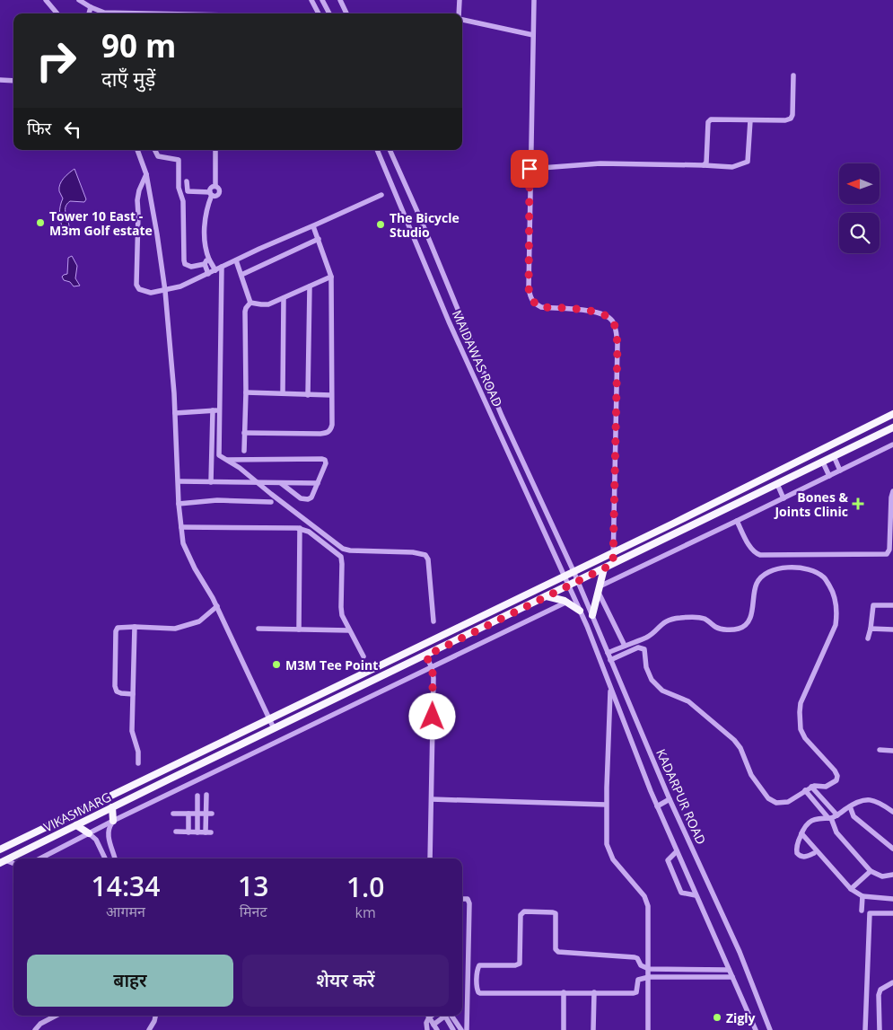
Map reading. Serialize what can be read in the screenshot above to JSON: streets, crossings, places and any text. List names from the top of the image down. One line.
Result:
{"streets":{"main road":["VIKAS MARG"],"street":["MAIDAWAS ROAD","KADARPUR ROAD"]},"crossings":[["MAIDAWAS ROAD","KADARPUR ROAD"],["KADARPUR ROAD","VIKAS MARG"]],"places":{"other":["Tower 10 East - M3m Golf estate","The Bicycle Studio","M3M Tee Point","Zigly"],"health":["Bones & Joints Clinic"]},"north":"left","page":{"turn":["90 m","दाएँ मुड़ें"],"then":"फिर","eta":["14:34","आगमन","13","मिनट","1.0","km"],"buttons":["बाहर","शेयर करें"]}}
